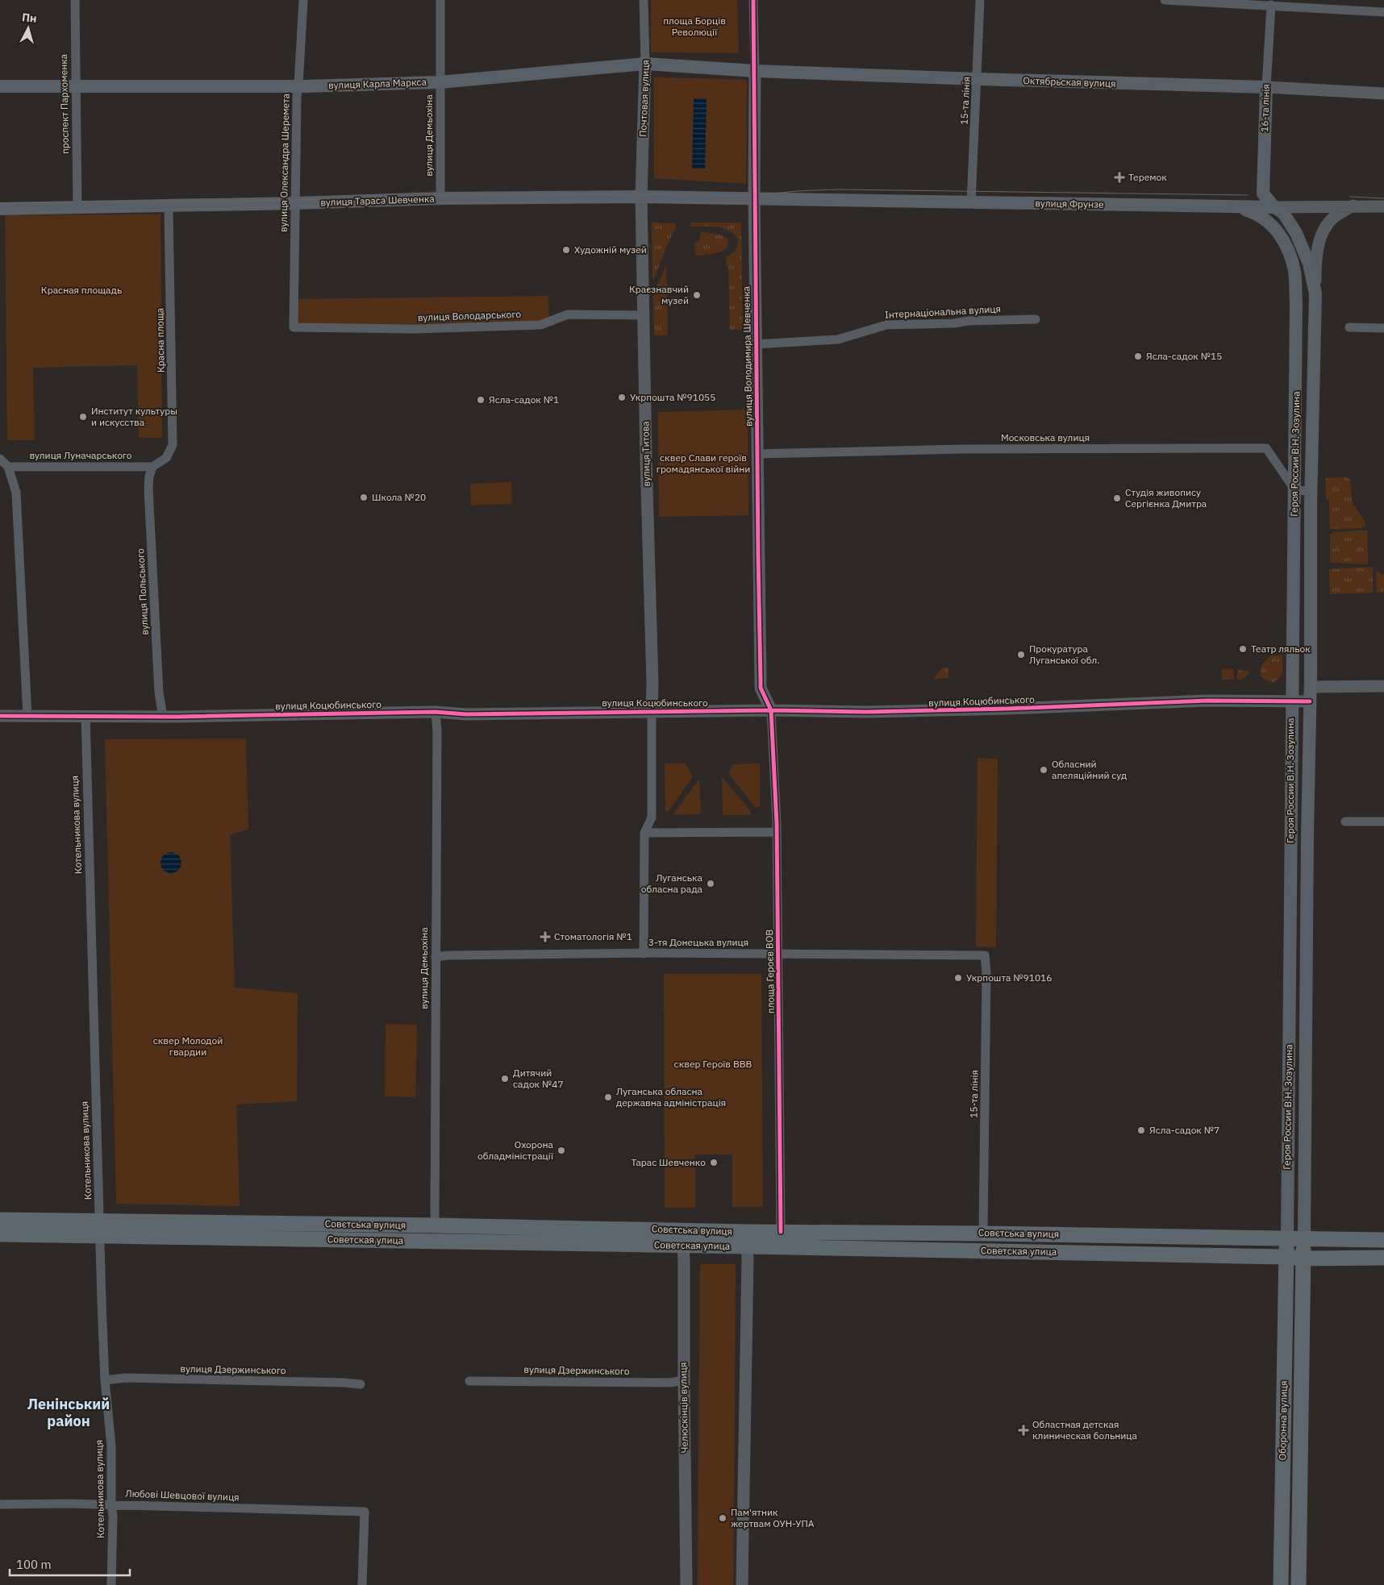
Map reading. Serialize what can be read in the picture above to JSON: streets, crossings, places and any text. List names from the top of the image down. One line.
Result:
{"streets":{"main road":["Октябрьская вулиця","вулиця Карла Маркса","16-та лінія","вулиця Тараса Шевченка","вулиця Фрунзе","Героя России В.Н. Зозулина","Совєтська вулиця","Советская улица","Оборонна вулиця"],"street":["Почтовая вулиця","15-та лінія","проспект Пархоменка","вулиця Демьохіна","вулиця Олександра Шеремета","Інтернаціональна вулиця","вулиця Володарського","Красна площа","вулиця Володимира Шевченка","Московська вулиця","вулиця Титова","вулиця Луначарського","вулиця Польського","вулиця Коцюбинського","Котельникова вулиця","3-тя Донецька вулиця","площа Героєв ВОВ","вулиця Дзержинського","Челюскінців вулиця","Любові Шевцової вулиця"]},"crossings":[["Октябрьская вулиця","вулиця Карла Маркса"],["Октябрьская вулиця","15-та лінія"],["Октябрьская вулиця","16-та лінія"],["Октябрьская вулиця","вулиця Володимира Шевченка"],["вулиця Карла Маркса","Почтовая вулиця"],["вулиця Карла Маркса","проспект Пархоменка"],["вулиця Карла Маркса","вулиця Демьохіна"],["вулиця Карла Маркса","вулиця Олександра Шеремета"],["вулиця Карла Маркса","вулиця Володимира Шевченка"],["Почтовая вулиця","вулиця Тараса Шевченка"],["Почтовая вулиця","вулиця Титова"],["15-та лінія","вулиця Фрунзе"],["15-та лінія","3-тя Донецька вулиця"],["15-та лінія","Совєтська вулиця"],["проспект Пархоменка","вулиця Тараса Шевченка"],["16-та лінія","вулиця Фрунзе"],["16-та лінія","Героя России В.Н. Зозулина"],["вулиця Демьохіна","вулиця Тараса Шевченка"],["вулиця Демьохіна","вулиця Коцюбинського"],["вулиця Демьохіна","3-тя Донецька вулиця"],["вулиця Демьохіна","Совєтська вулиця"],["вулиця Олександра Шеремета","вулиця Тараса Шевченка"],["вулиця Олександра Шеремета","вулиця Володарського"],["вулиця Тараса Шевченка","вулиця Фрунзе"],["вулиця Тараса Шевченка","Красна площа"],["вулиця Тараса Шевченка","вулиця Володимира Шевченка"],["вулиця Тараса Шевченка","вулиця Титова"],["вулиця Фрунзе","вулиця Володимира Шевченка"],["вулиця Фрунзе","Героя России В.Н. Зозулина"],["Інтернаціональна вулиця","вулиця Володимира Шевченка"],["вулиця Володарського","вулиця Титова"],["Красна площа","вулиця Луначарського"],["Красна площа","вулиця Польського"],["вулиця Володимира Шевченка","Московська вулиця"],["вулиця Володимира Шевченка","вулиця Коцюбинського"],["вулиця Володимира Шевченка","площа Героєв ВОВ"],["Московська вулиця","Героя России В.Н. Зозулина"],["вулиця Титова","вулиця Коцюбинського"],["Героя России В.Н. Зозулина","вулиця Коцюбинського"],["Героя России В.Н. Зозулина","Совєтська вулиця"],["Героя России В.Н. Зозулина","Оборонна вулиця"],["вулиця Луначарського","вулиця Польського"],["вулиця Польського","вулиця Коцюбинського"],["вулиця Коцюбинського","Котельникова вулиця"],["вулиця Коцюбинського","площа Героєв ВОВ"],["Котельникова вулиця","Совєтська вулиця"],["Котельникова вулиця","Советская улица"],["Котельникова вулиця","вулиця Дзержинського"],["Котельникова вулиця","Любові Шевцової вулиця"],["3-тя Донецька вулиця","площа Героєв ВОВ"],["площа Героєв ВОВ","Совєтська вулиця"],["Совєтська вулиця","Советская улица"],["Совєтська вулиця","Челюскінців вулиця"],["Совєтська вулиця","Оборонна вулиця"],["Советская улица","Челюскінців вулиця"],["Советская улица","Оборонна вулиця"],["вулиця Дзержинського","Челюскінців вулиця"]],"districts":["Ленінський район"],"parks":["площа Борців Революції","Красная площадь","сквер Слави героїв громадянської війни","сквер Молодой гвардии","сквер Героїв ВВВ"],"places":{"health":["Теремок","Стоматологія №1","Областная детская клиническая больница"],"other":["Художній музей","Краєзнавчий музей","Ясла-садок №15","Укрпошта №91055","Ясла-садок №1","Институт культуры и искусства","Школа №20","Студія живопису Сергієнка Дмитра","Театр ляльок","Прокуратура Луганської обл.","Обласний апеляційний суд","Луганська обласна рада","Укрпошта №91016","Дитячий садок №47","Луганська обласна державна адміністрація","Ясла-садок №7","Охорона обладміністрації","Тарас Шевченко","Пам'ятник жертвам ОУН-УПА"]},"scale_bar":"100 m","north":"top"}
